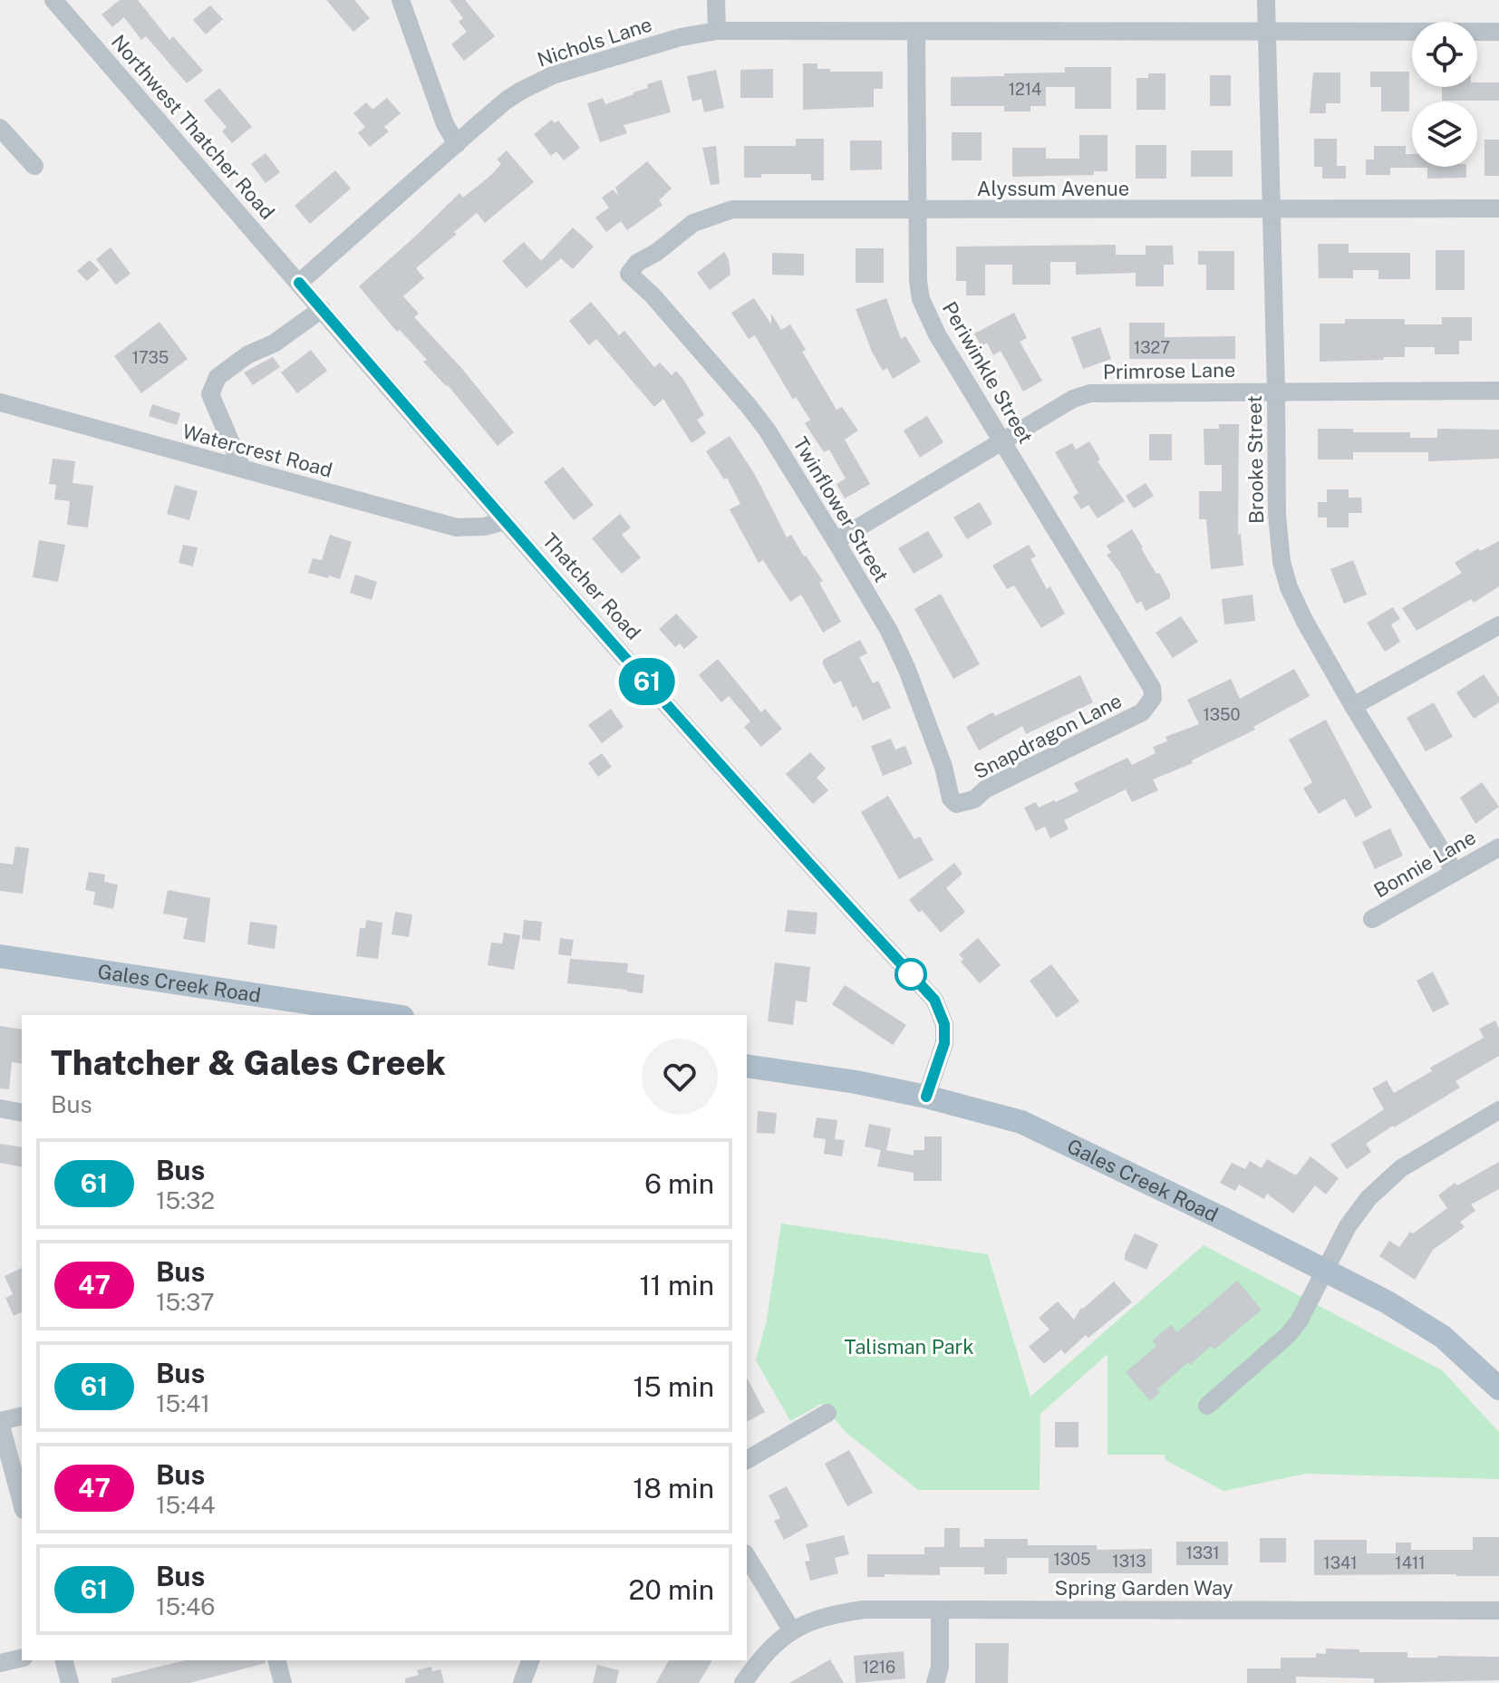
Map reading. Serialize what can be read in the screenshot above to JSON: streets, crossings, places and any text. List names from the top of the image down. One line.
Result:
{"streets":{"main road":["Gales Creek Road"],"street":["Nichols Lane","Northwest Thatcher Road","Alyssum Avenue","Primrose Lane","Periwinkle Street","Watercrest Road","Brooke Street","Twinflower Street","Thatcher Road","Snapdragon Lane","Bonnie Lane","Spring Garden Way"]},"crossings":[["Nichols Lane","Northwest Thatcher Road"],["Nichols Lane","Periwinkle Street"],["Nichols Lane","Brooke Street"],["Nichols Lane","Thatcher Road"],["Northwest Thatcher Road","Thatcher Road"],["Alyssum Avenue","Periwinkle Street"],["Alyssum Avenue","Brooke Street"],["Alyssum Avenue","Twinflower Street"],["Primrose Lane","Periwinkle Street"],["Primrose Lane","Brooke Street"],["Primrose Lane","Twinflower Street"],["Periwinkle Street","Snapdragon Lane"],["Watercrest Road","Thatcher Road"],["Brooke Street","Bonnie Lane"],["Twinflower Street","Snapdragon Lane"],["Thatcher Road","Gales Creek Road"]],"parks":["Talisman Park"],"lines":["bus line 61"],"house_numbers":["1214","1327","1735","1350","1331","1305","1313","1341","1411","1216"],"page":{"on_map":"61","heading":["Thatcher & Gales Creek","Bus"],"list":[{"mark":"61","name":"Bus","note":"15:32","value":"6 min"},{"mark":"47","name":"Bus","note":"15:37","value":"11 min"},{"mark":"61","name":"Bus","note":"15:41","value":"15 min"},{"mark":"47","name":"Bus","note":"15:44","value":"18 min"},{"mark":"61","name":"Bus","note":"15:46","value":"20 min"}]}}
